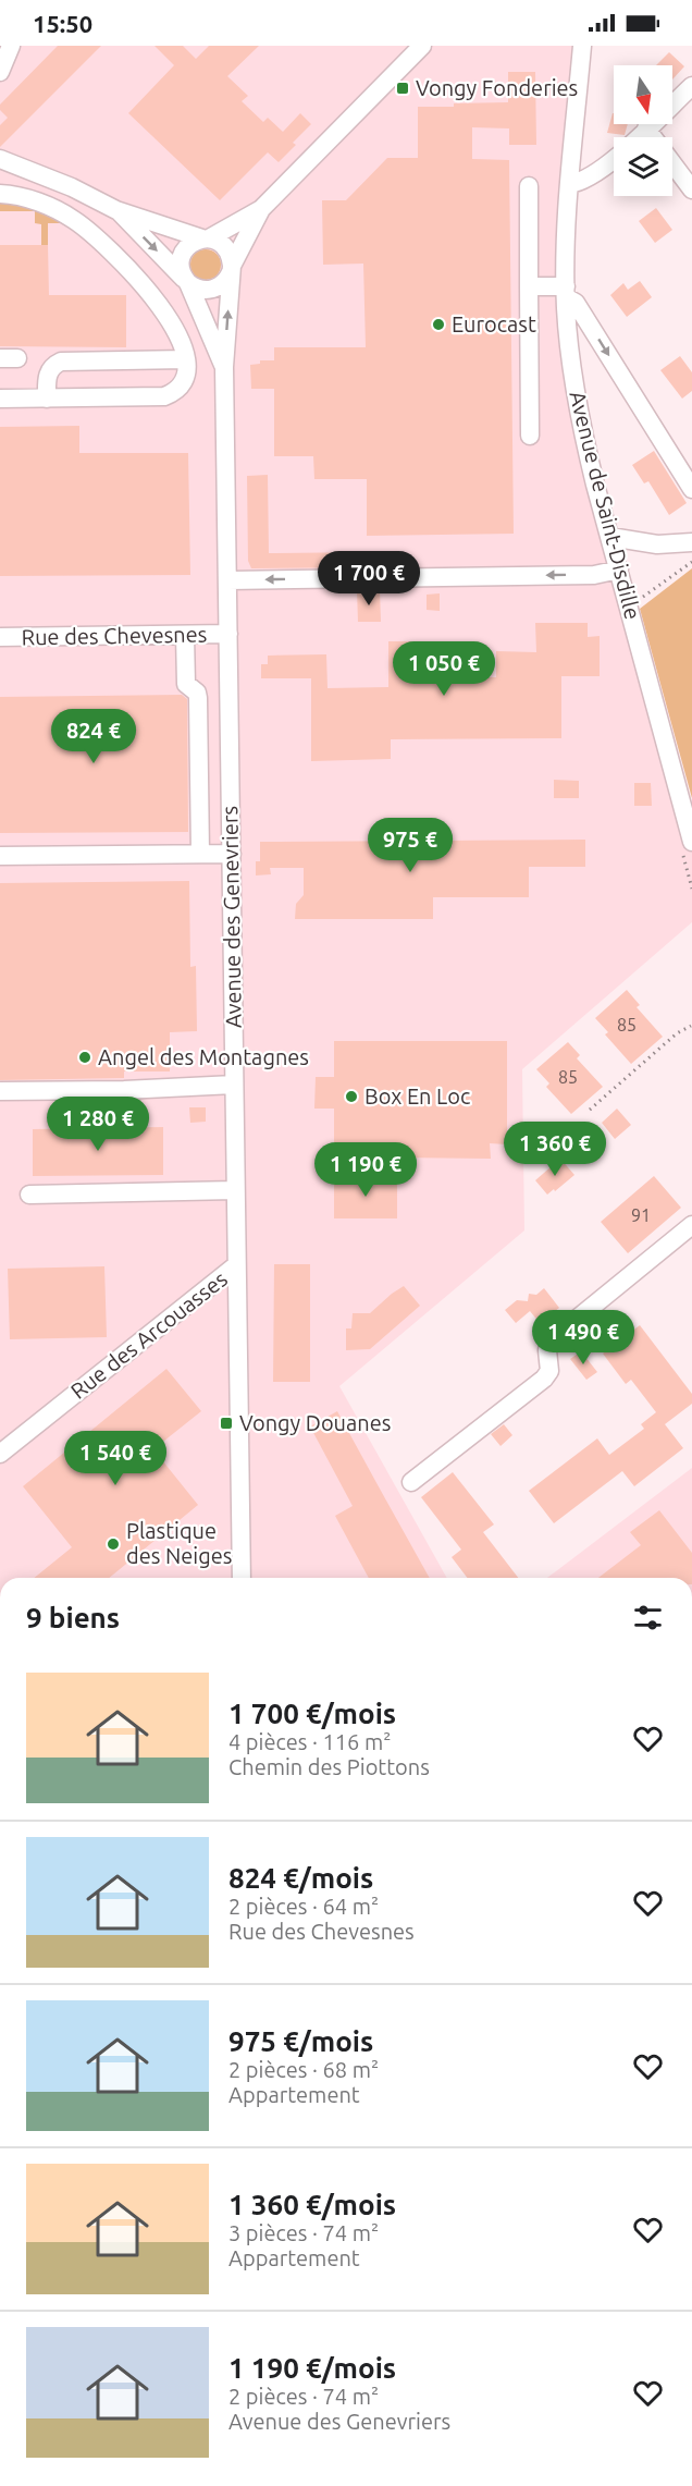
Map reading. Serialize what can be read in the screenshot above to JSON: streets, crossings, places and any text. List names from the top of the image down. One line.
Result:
{"streets":{"street":["Avenue de Saint-Disdille","Rue des Chevesnes","Avenue des Genevriers","Rue des Arcouasses"]},"crossings":[["Rue des Chevesnes","Avenue des Genevriers"],["Avenue des Genevriers","Rue des Arcouasses"]],"places":{"transit":["Vongy Fonderies","Vongy Douanes"],"other":["Eurocast","Angel des Montagnes","Box En Loc","Plastique des Neiges"]},"house_numbers":["85","85","91"],"north":"bottom","page":{"status":"15:50","price":["1 700 €","1 050 €","824 €","975 €","1 280 €","1 360 €","1 190 €","1 490 €","1 540 €"],"heading":"9 biens","list":[{"name":"1 700 €/mois","note":"4 pièces · 116 m² · Chemin des Piottons"},{"name":"824 €/mois","note":"2 pièces · 64 m² · Rue des Chevesnes"},{"name":"975 €/mois","note":"2 pièces · 68 m² · Appartement"},{"name":"1 360 €/mois","note":"3 pièces · 74 m² · Appartement"},{"name":"1 190 €/mois","note":"2 pièces · 74 m² · Avenue des Genevriers"}]}}
